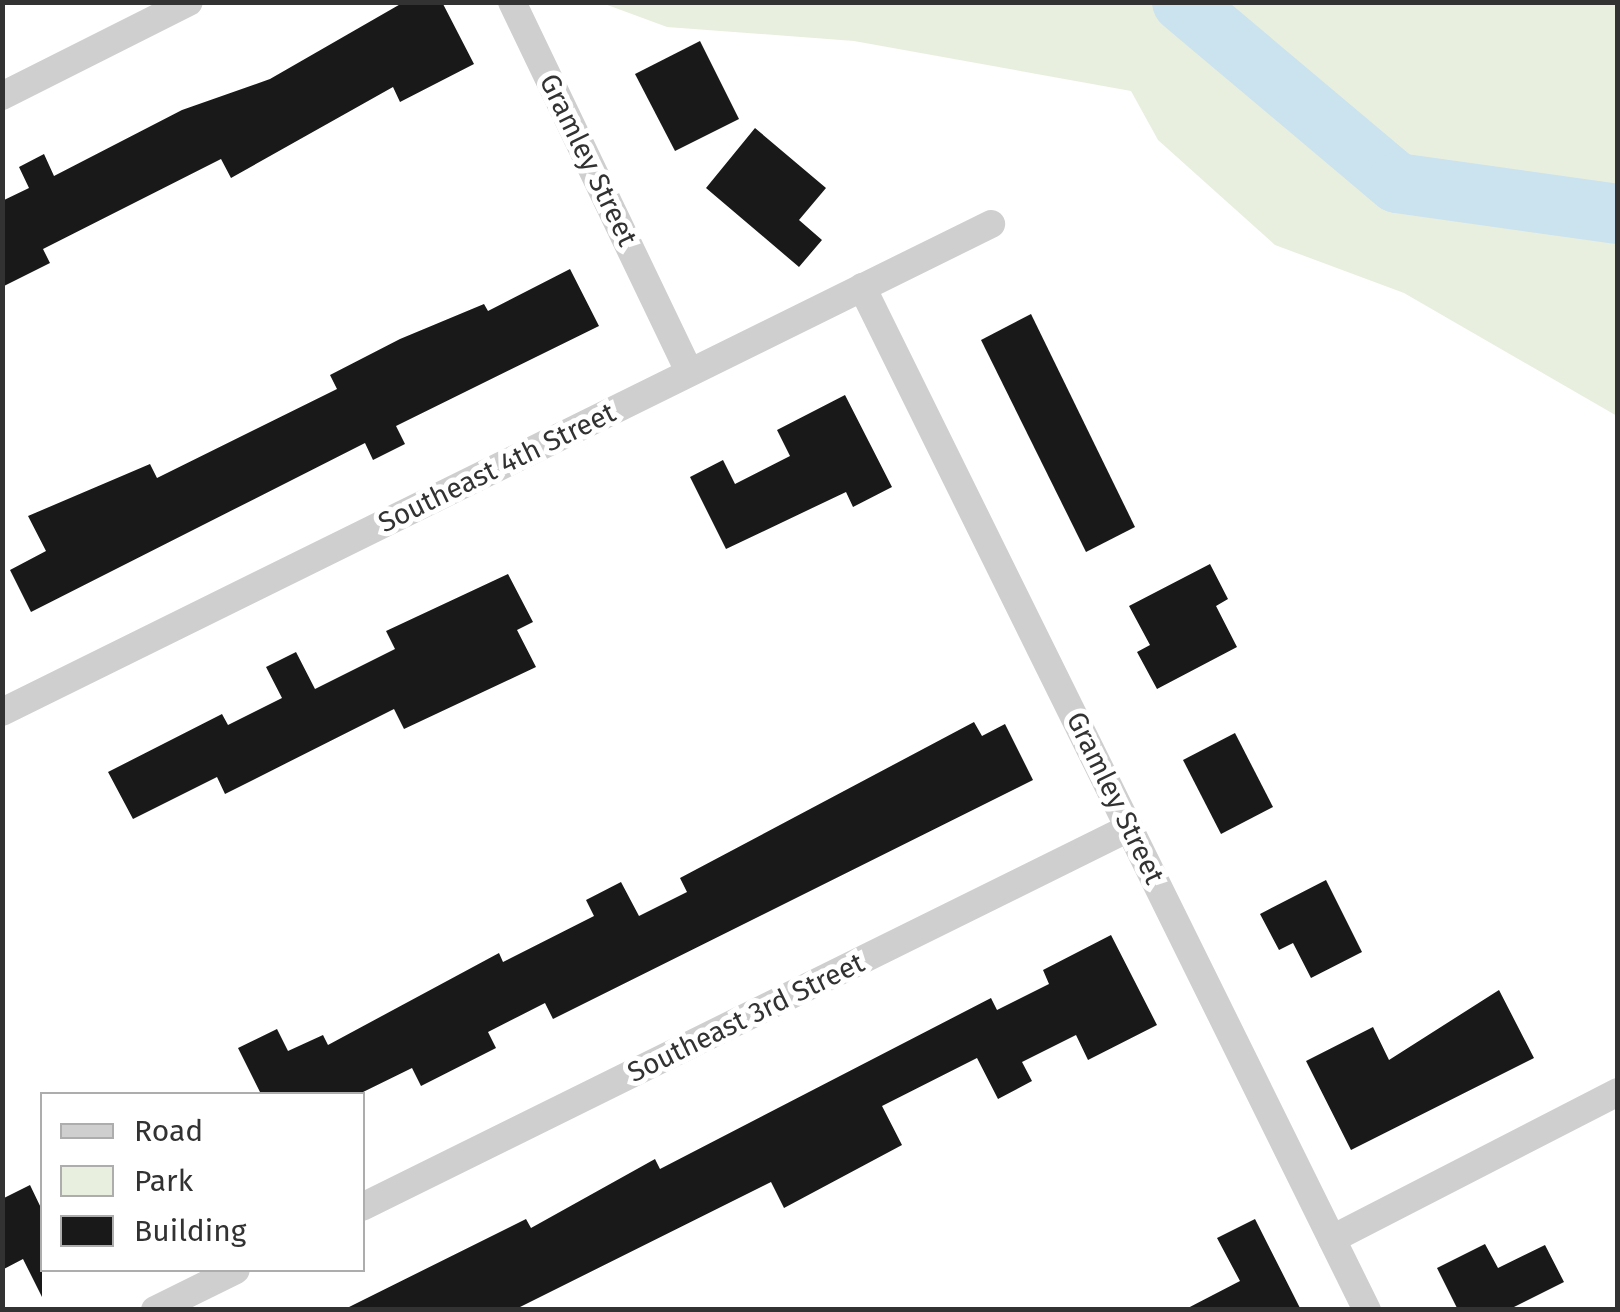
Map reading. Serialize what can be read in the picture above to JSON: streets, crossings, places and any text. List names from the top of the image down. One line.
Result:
{"streets":{"street":["Gramley Street","Southeast 4th Street","Southeast 3rd Street"]},"crossings":[["Gramley Street","Southeast 4th Street"],["Gramley Street","Southeast 3rd Street"]],"legend":["Road","Park","Building"]}
